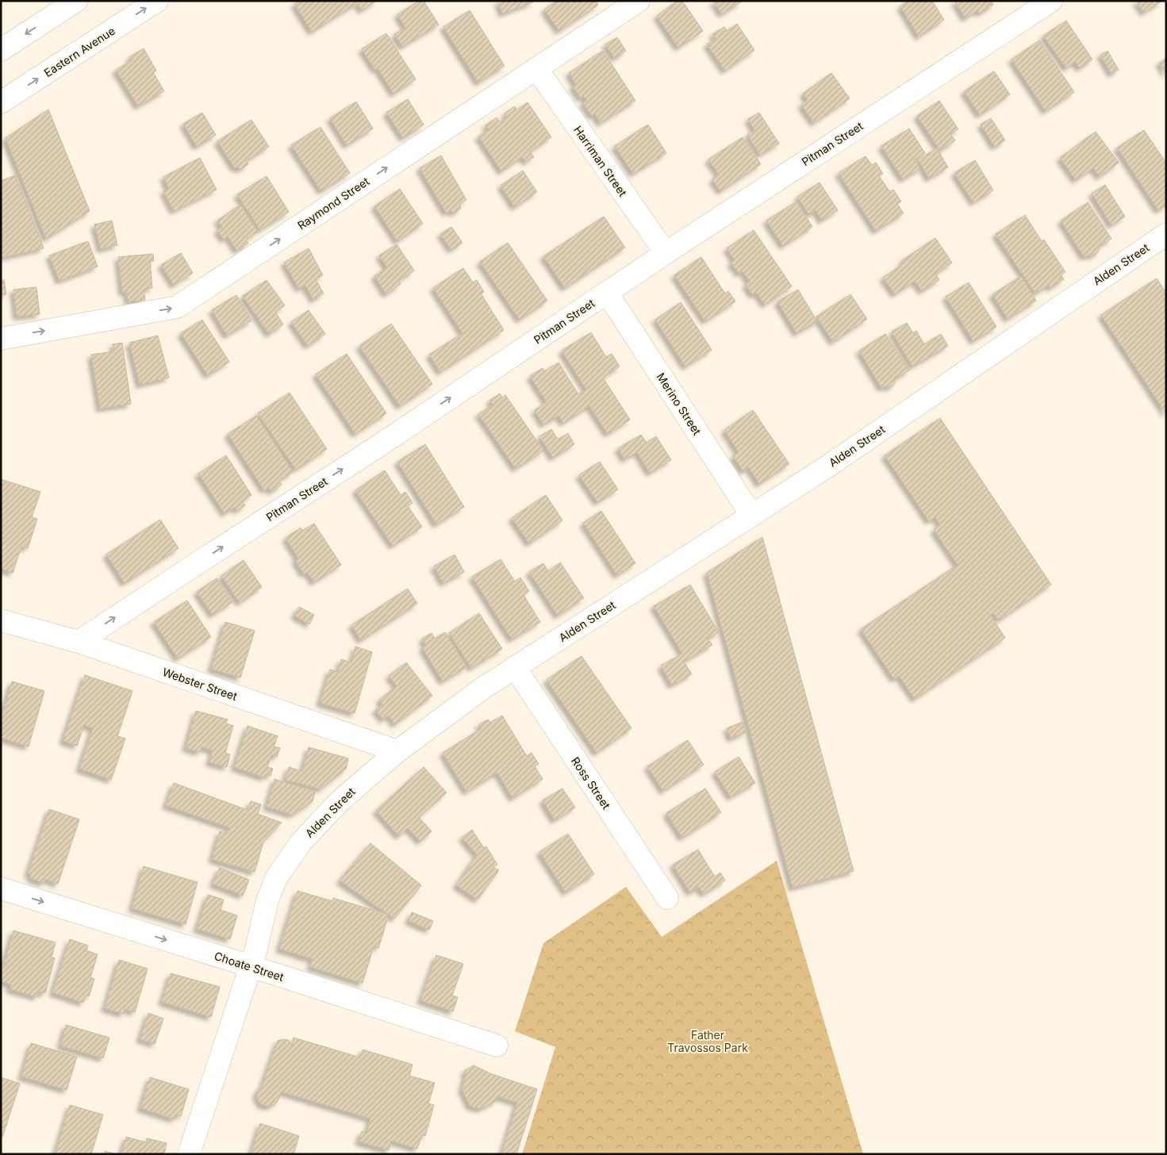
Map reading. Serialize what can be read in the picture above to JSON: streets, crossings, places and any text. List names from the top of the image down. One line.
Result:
{"streets":{"street":["Eastern Avenue","Pitman Street","Harriman Street","Raymond Street","Alden Street","Merino Street","Webster Street","Ross Street","Choate Street"]},"crossings":[["Pitman Street","Harriman Street"],["Pitman Street","Merino Street"],["Pitman Street","Webster Street"],["Harriman Street","Raymond Street"],["Alden Street","Merino Street"],["Alden Street","Webster Street"],["Alden Street","Ross Street"],["Alden Street","Choate Street"]],"one_way":["Pitman Street","Raymond Street","Choate Street"],"parks":["Father Travossos Park"]}
